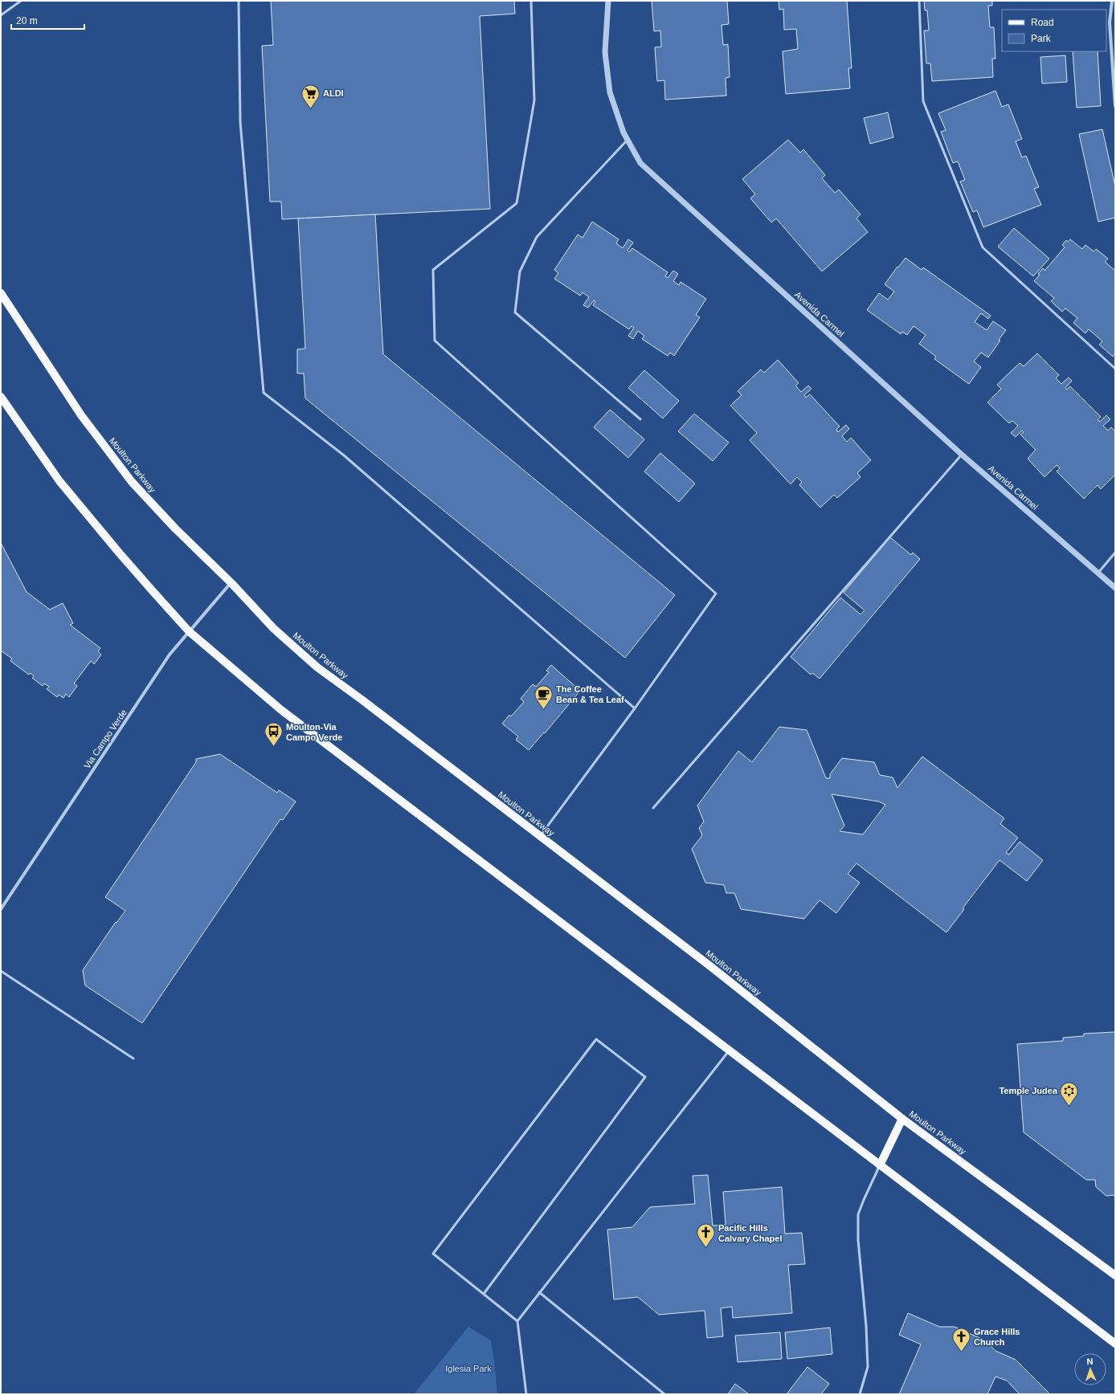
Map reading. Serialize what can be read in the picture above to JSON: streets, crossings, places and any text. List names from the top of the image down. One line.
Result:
{"streets":{"main road":["Moulton Parkway"],"street":["Avenida Carmel","Via Campo Verde"]},"crossings":[["Moulton Parkway","Via Campo Verde"]],"parks":["Iglesia Park"],"places":{"supermarket":["ALDI"],"cafe":["The Coffee Bean & Tea Leaf"],"bus stop":["Moulton-Via Campo Verde"],"synagogue":["Temple Judea"],"church":["Pacific Hills Calvary Chapel","Grace Hills Church"]},"legend":["Road","Park"],"scale_bar":"20 m","north":"top"}
